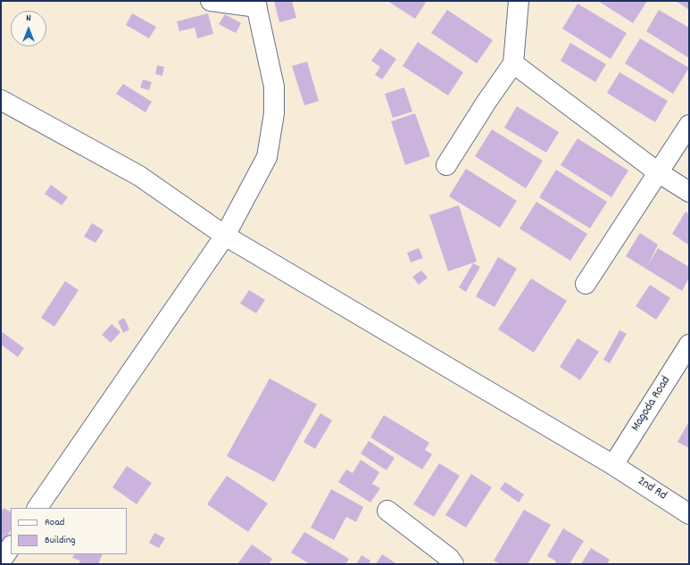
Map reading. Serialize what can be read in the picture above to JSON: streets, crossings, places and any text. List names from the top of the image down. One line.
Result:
{"streets":{"street":["Magoda Road","2nd Rd"]},"crossings":[["Magoda Road","2nd Rd"]],"legend":["Road","Building"],"north":"top"}
